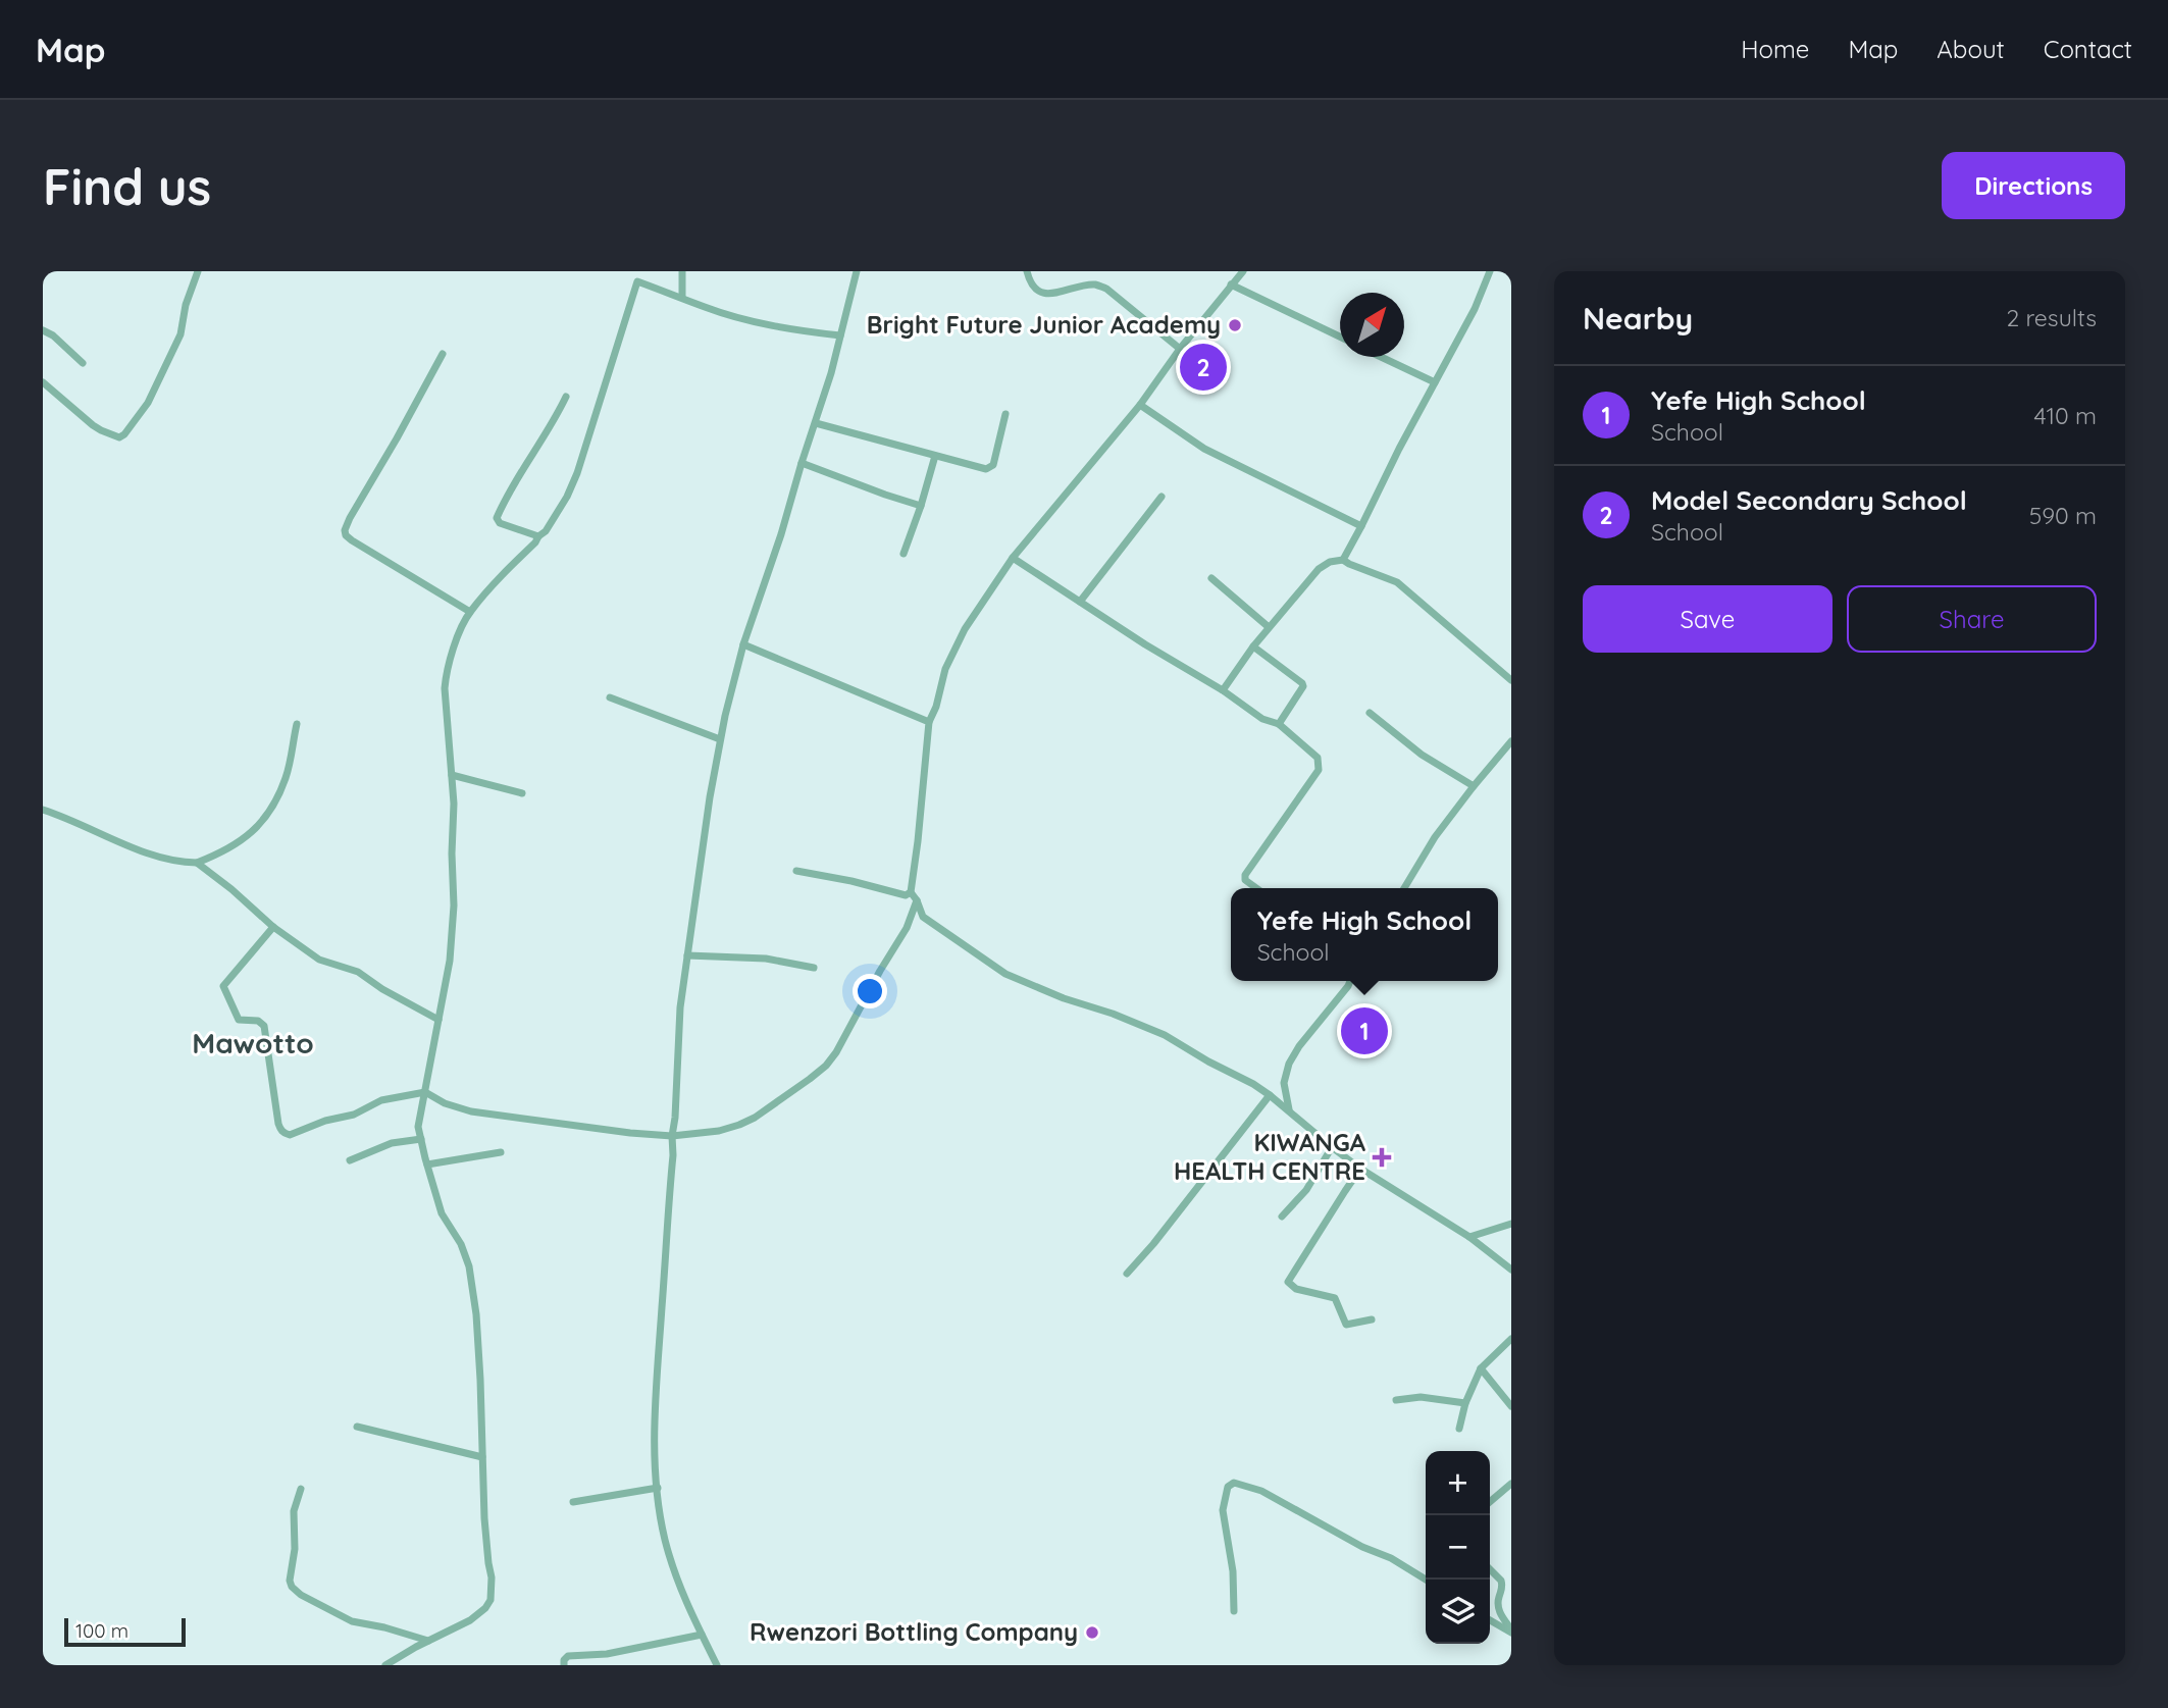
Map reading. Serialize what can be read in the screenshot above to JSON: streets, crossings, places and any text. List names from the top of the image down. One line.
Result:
{"districts":["Mawotto"],"places":{"other":["Bright Future Junior Academy","Rwenzori Bottling Company"],"health":["KIWANGA HEALTH CENTRE"]},"scale_bar":"100 m","north":"top right","page":{"header":"Map","nav":["Home","Map","About","Contact"],"buttons":["Directions",["Save","Share"]],"title":"Find us","heading":["Nearby","2 results"],"pins":["2","1"],"list":[{"mark":"1","name":"Yefe High School","note":"School","value":"410 m"},{"mark":"2","name":"Model Secondary School","note":"School","value":"590 m"}],"popup":["Yefe High School","School"],"map_buttons":["+","−"],"scale":"100 m"}}
